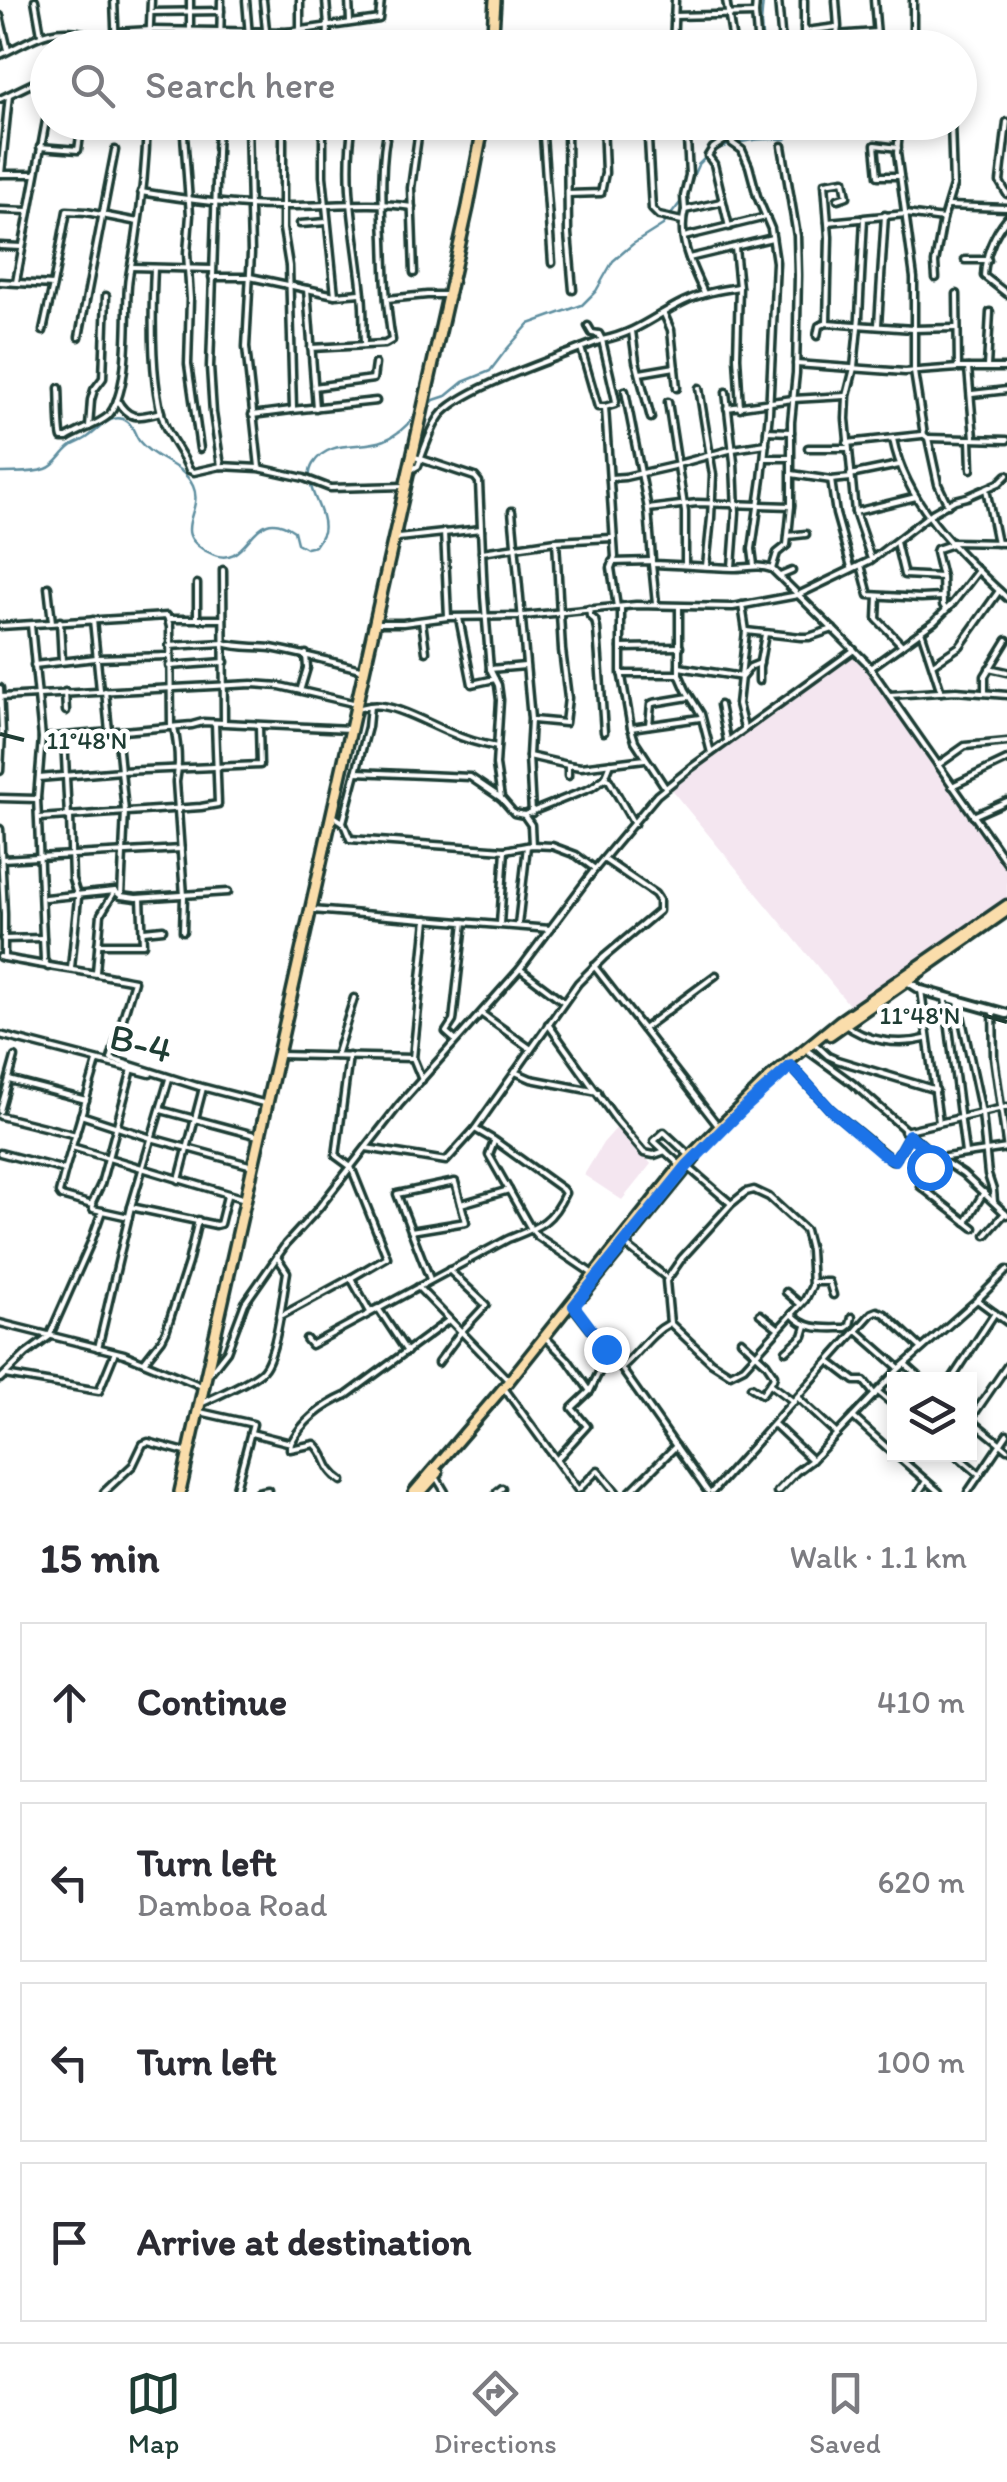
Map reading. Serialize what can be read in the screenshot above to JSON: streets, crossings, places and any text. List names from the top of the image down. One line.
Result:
{"streets":{"street":["B-4"]},"page":{"search":"Search here","heading":["15 min","Walk · 1.1 km"],"list":[["Continue","410 m"],["Turn left","Damboa Road","620 m"],["Turn left","100 m"],"Arrive at destination"],"nav":["Map","Directions","Saved"]},"coordinates":["11°48'N"]}
